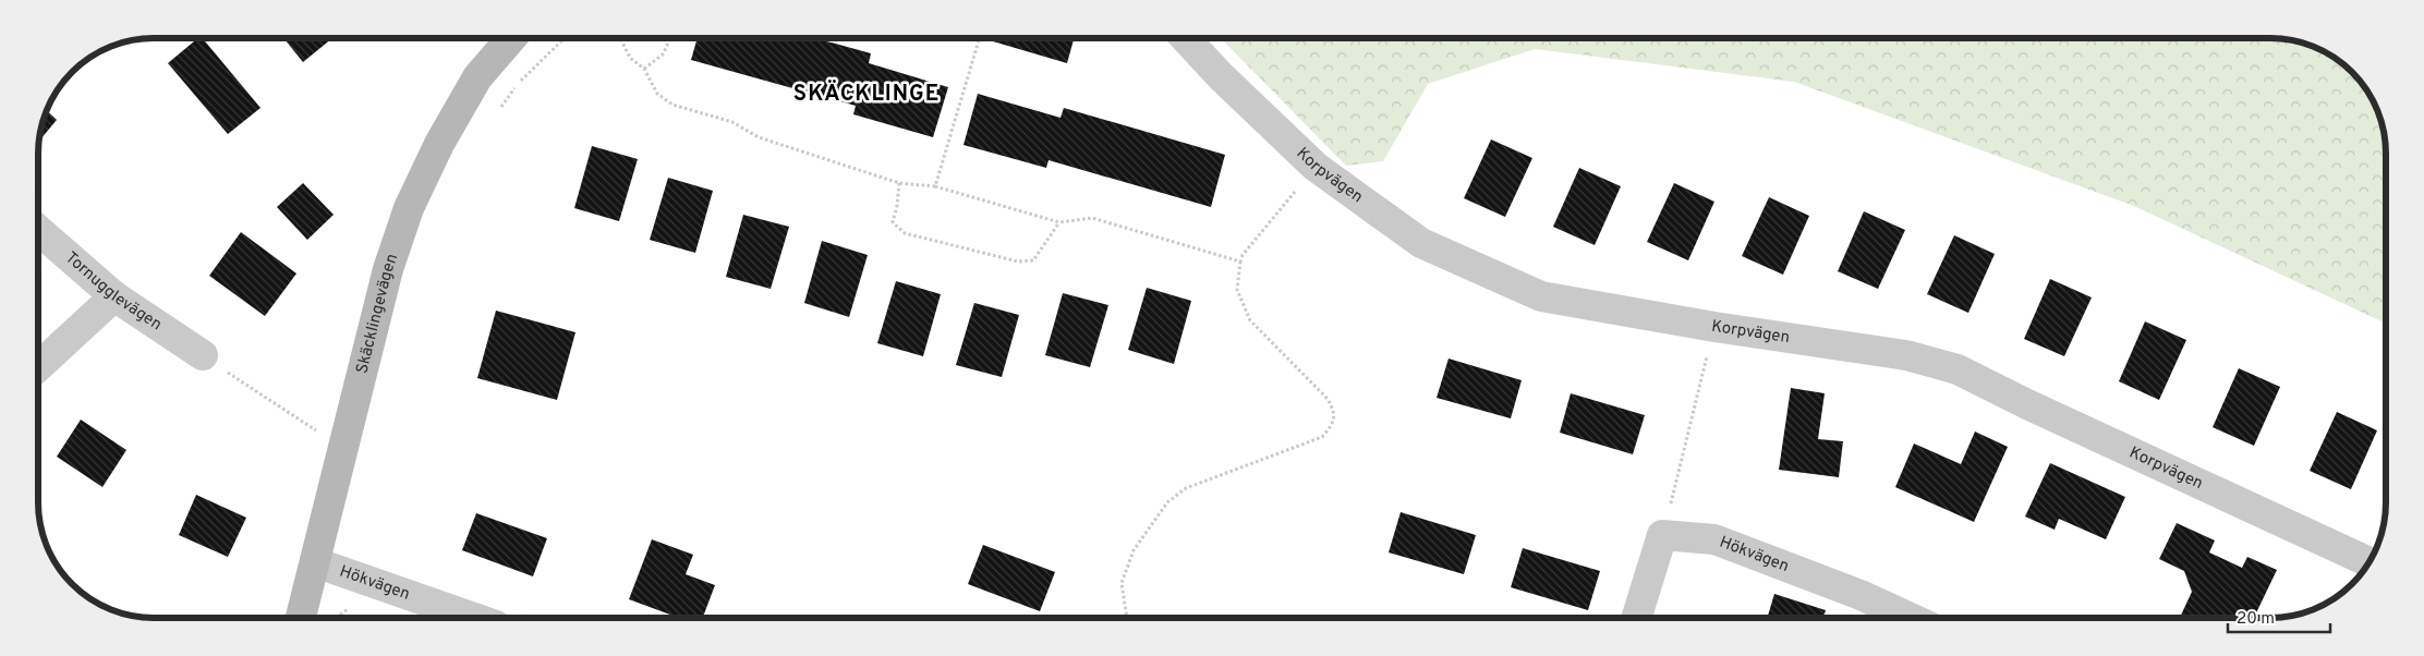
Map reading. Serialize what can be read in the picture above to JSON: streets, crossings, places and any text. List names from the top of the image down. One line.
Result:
{"streets":{"street":["Korpvägen","Tornugglevägen","Skäcklingevägen","Hökvägen"]},"crossings":[["Skäcklingevägen","Hökvägen"]],"districts":["SKÄCKLINGE"],"scale_bar":"20 m"}
